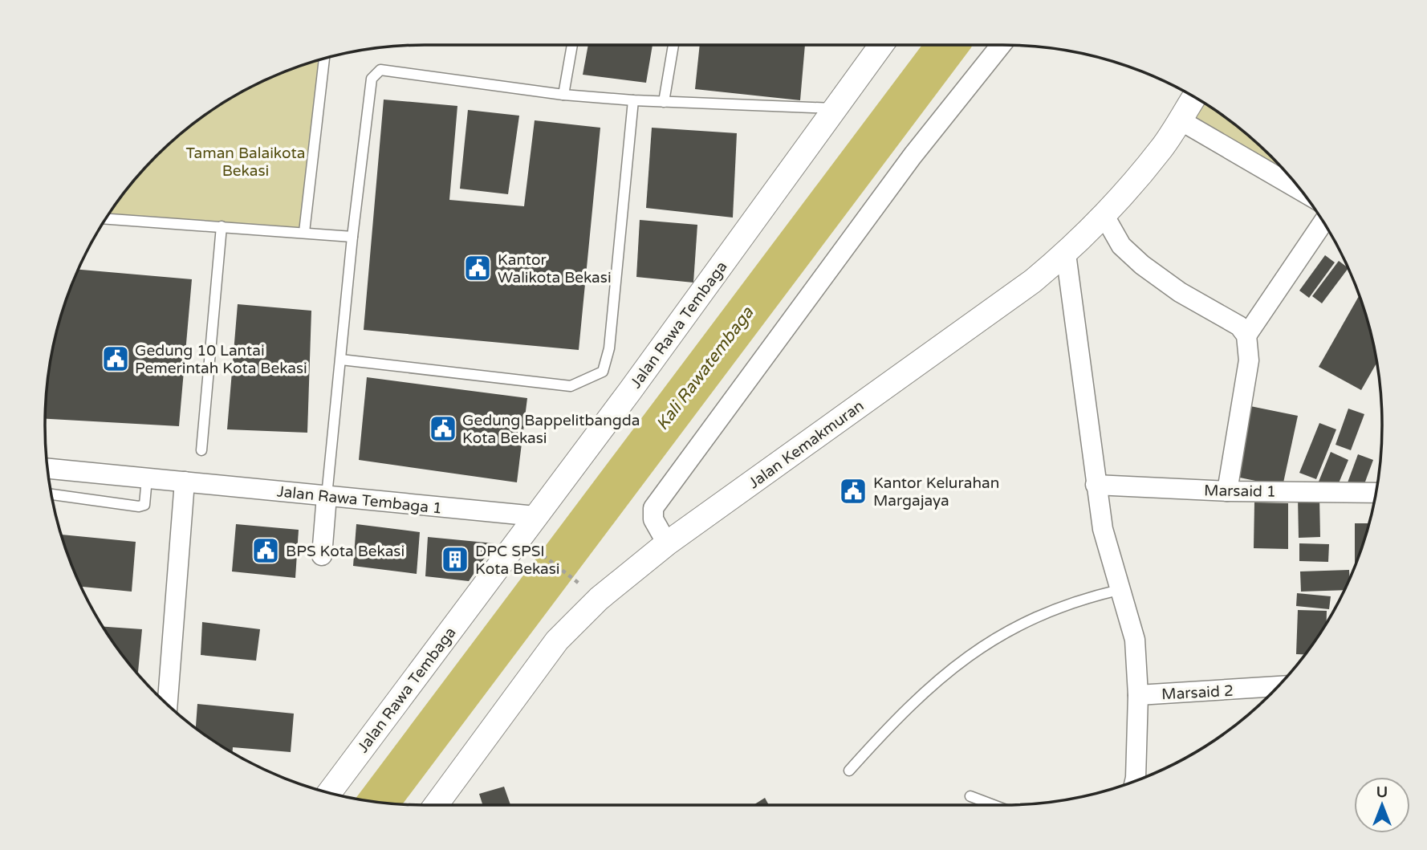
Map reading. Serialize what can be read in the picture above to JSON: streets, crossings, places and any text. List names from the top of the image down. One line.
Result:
{"streets":{"street":["Jalan Rawa Tembaga","Jalan Kemakmuran","Marsaid 1","Jalan Rawa Tembaga 1","Marsaid 2"]},"crossings":[["Jalan Rawa Tembaga","Jalan Rawa Tembaga 1"]],"water":["Kali Rawatembaga"],"parks":["Taman Balaikota Bekasi"],"places":{"public building":["Kantor Walikota Bekasi","Gedung 10 Lantai Pemerintah Kota Bekasi","Gedung Bappelitbangda Kota Bekasi","Kantor Kelurahan Margajaya","BPS Kota Bekasi"],"building":["DPC SPSI Kota Bekasi"]},"north":"top"}
